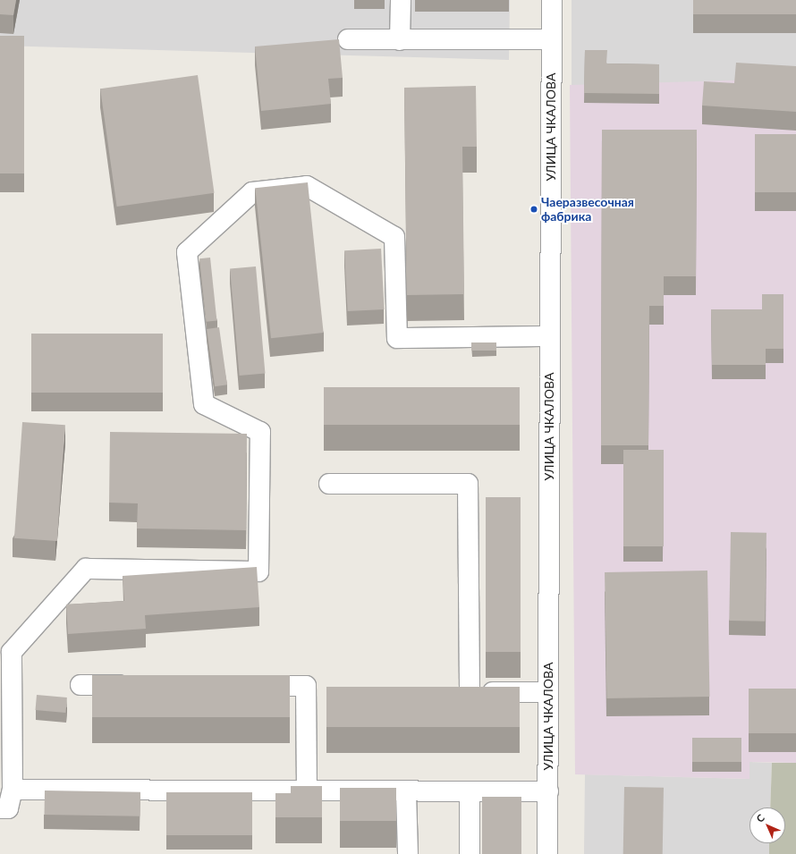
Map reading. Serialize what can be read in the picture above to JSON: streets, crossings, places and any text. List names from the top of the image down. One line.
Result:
{"streets":{"street":["УЛИЦА ЧКАЛОВА"]},"places":["Чаеразвесочная фабрика"],"north":"top left"}
